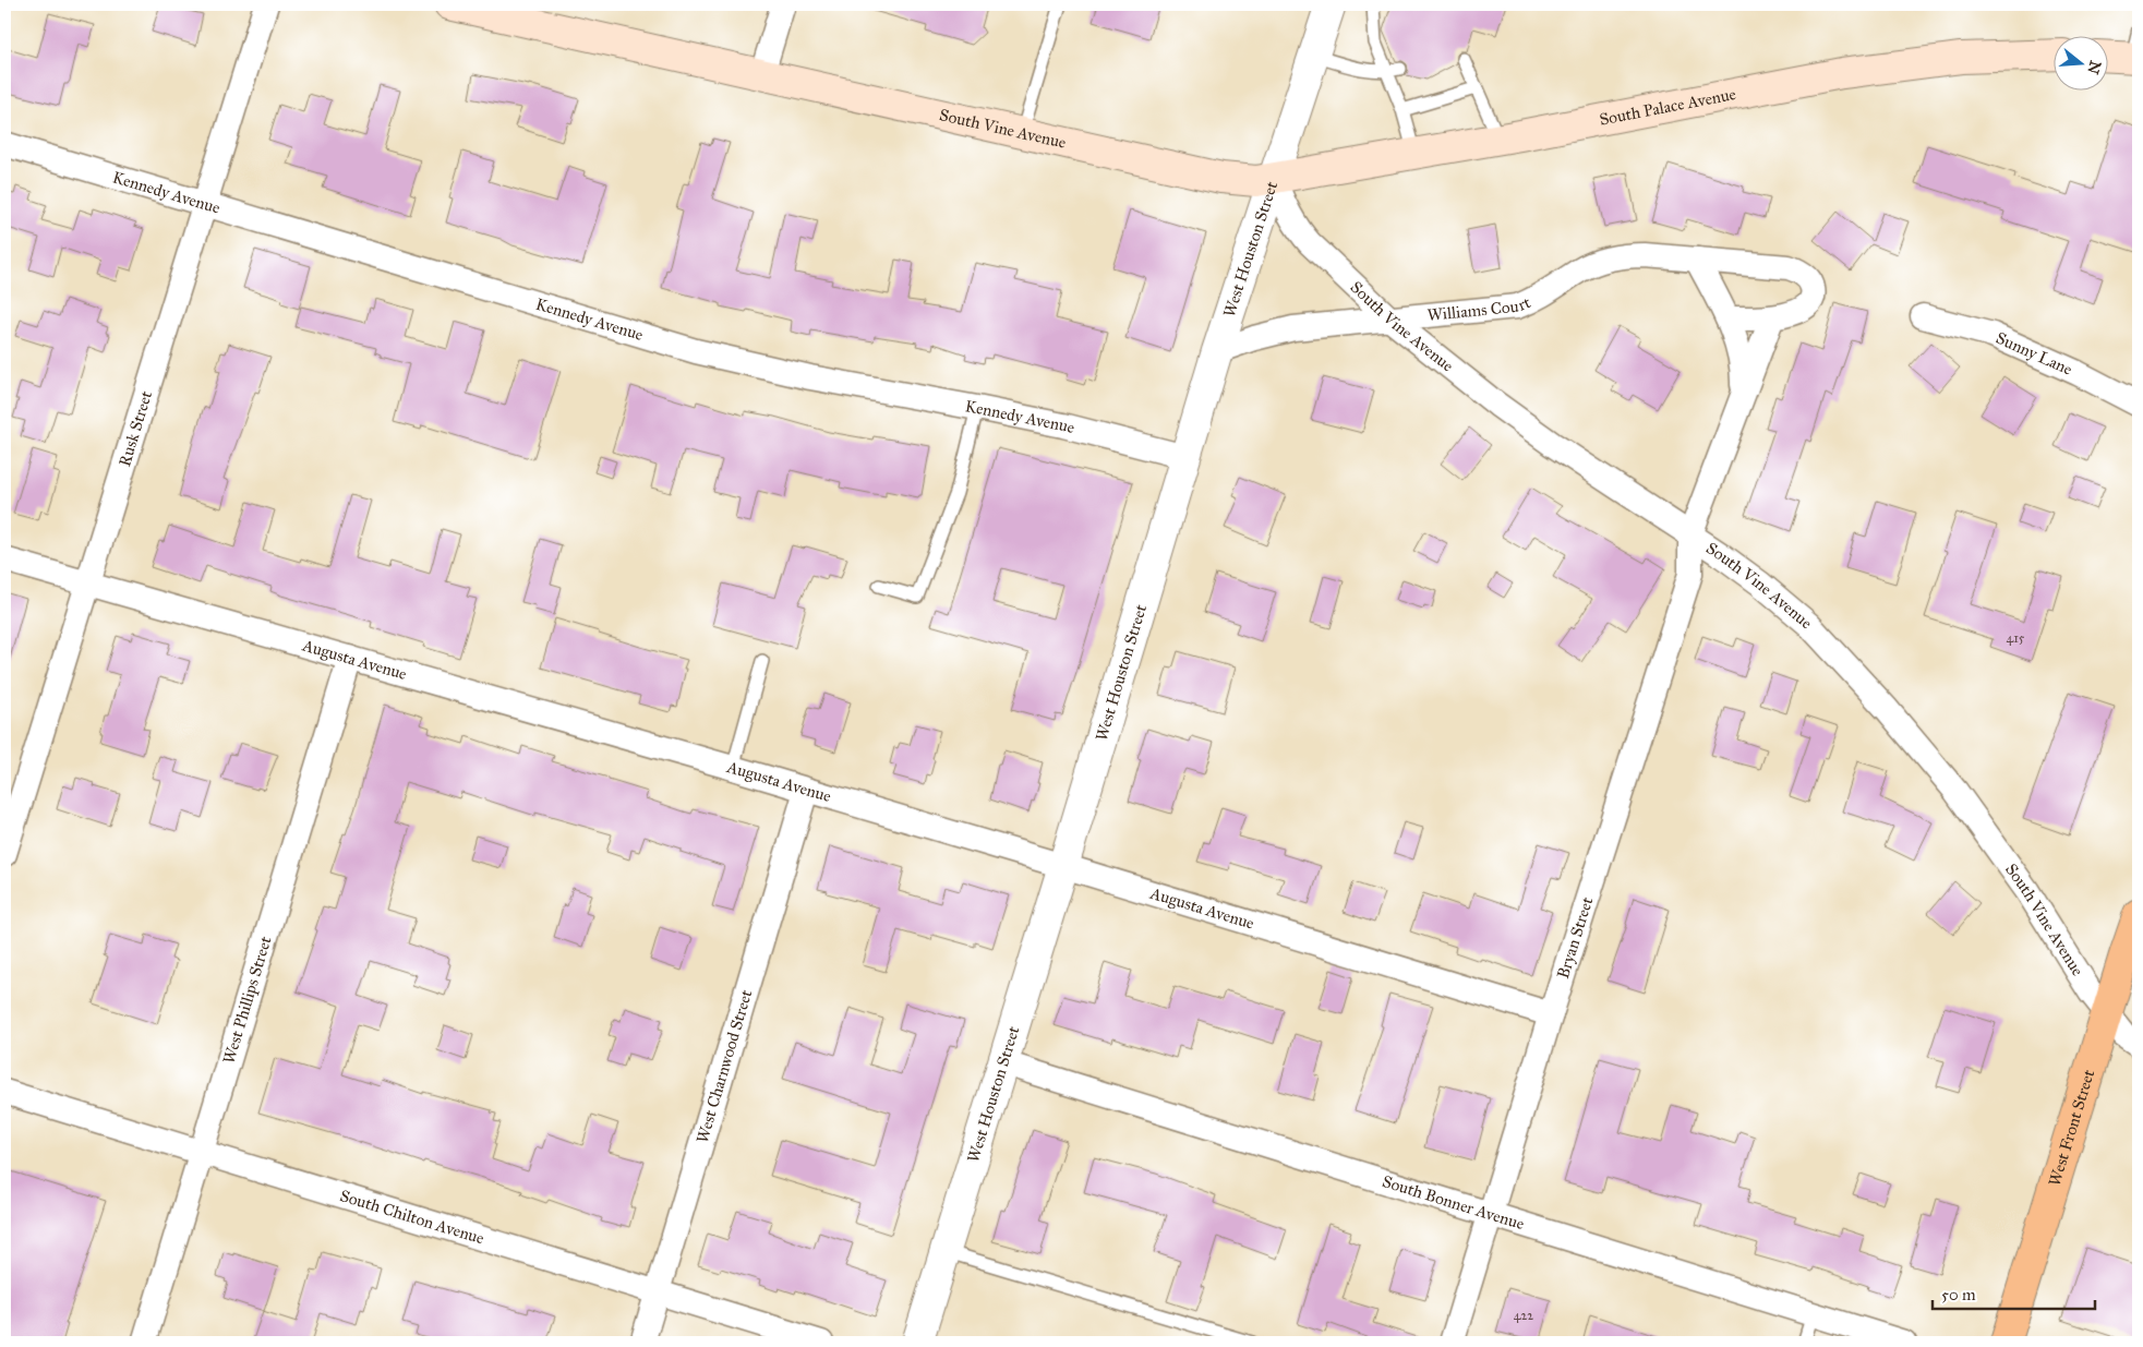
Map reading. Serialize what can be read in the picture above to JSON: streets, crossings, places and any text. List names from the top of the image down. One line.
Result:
{"streets":{"main road":["South Palace Avenue","South Vine Avenue","West Front Street"],"street":["Kennedy Avenue","West Houston Street","Williams Court","Sunny Lane","Rusk Street","Augusta Avenue","Bryan Street","West Phillips Street","West Charnwood Street","South Bonner Avenue","South Chilton Avenue"]},"crossings":[["South Palace Avenue","South Vine Avenue"],["South Palace Avenue","West Houston Street"],["South Vine Avenue","West Houston Street"],["South Vine Avenue","Williams Court"],["South Vine Avenue","Bryan Street"],["South Vine Avenue","West Front Street"],["Kennedy Avenue","West Houston Street"],["Kennedy Avenue","Rusk Street"],["West Houston Street","Williams Court"],["West Houston Street","Augusta Avenue"],["West Houston Street","South Bonner Avenue"],["Rusk Street","Augusta Avenue"],["Augusta Avenue","Bryan Street"],["Augusta Avenue","West Phillips Street"],["Augusta Avenue","West Charnwood Street"],["Bryan Street","South Bonner Avenue"],["West Phillips Street","South Chilton Avenue"],["West Charnwood Street","South Chilton Avenue"]],"house_numbers":["415","422"],"scale_bar":"50 m","north":"right"}
